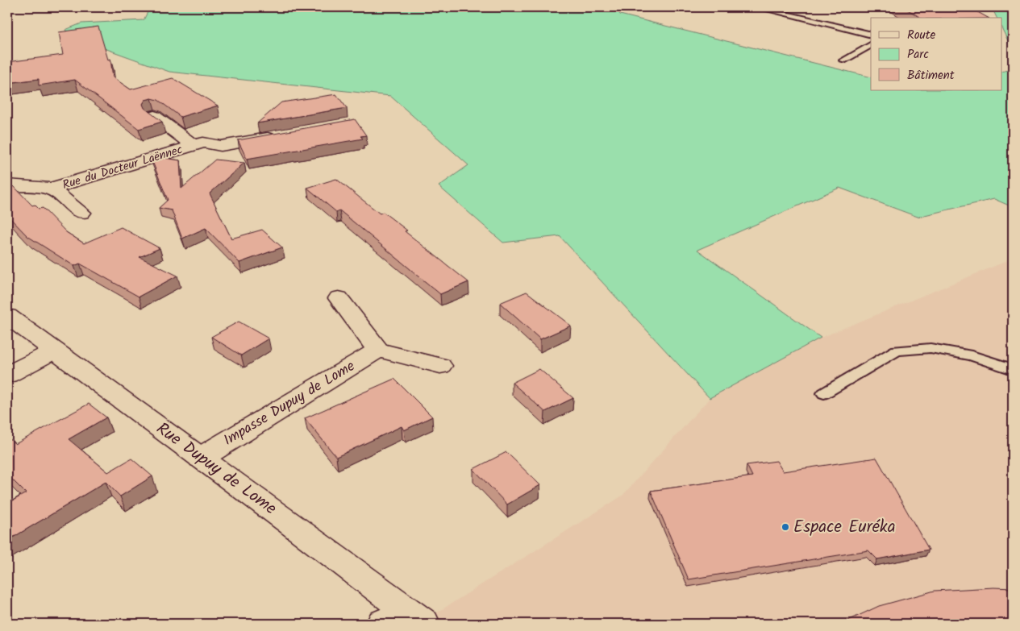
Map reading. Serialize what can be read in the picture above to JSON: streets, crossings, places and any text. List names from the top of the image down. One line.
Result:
{"streets":{"street":["Rue du Docteur Laënnec","Impasse Dupuy de Lome","Rue Dupuy de Lome"]},"crossings":[["Impasse Dupuy de Lome","Rue Dupuy de Lome"]],"places":["Espace Euréka"],"legend":["Route","Parc","Bâtiment"]}
